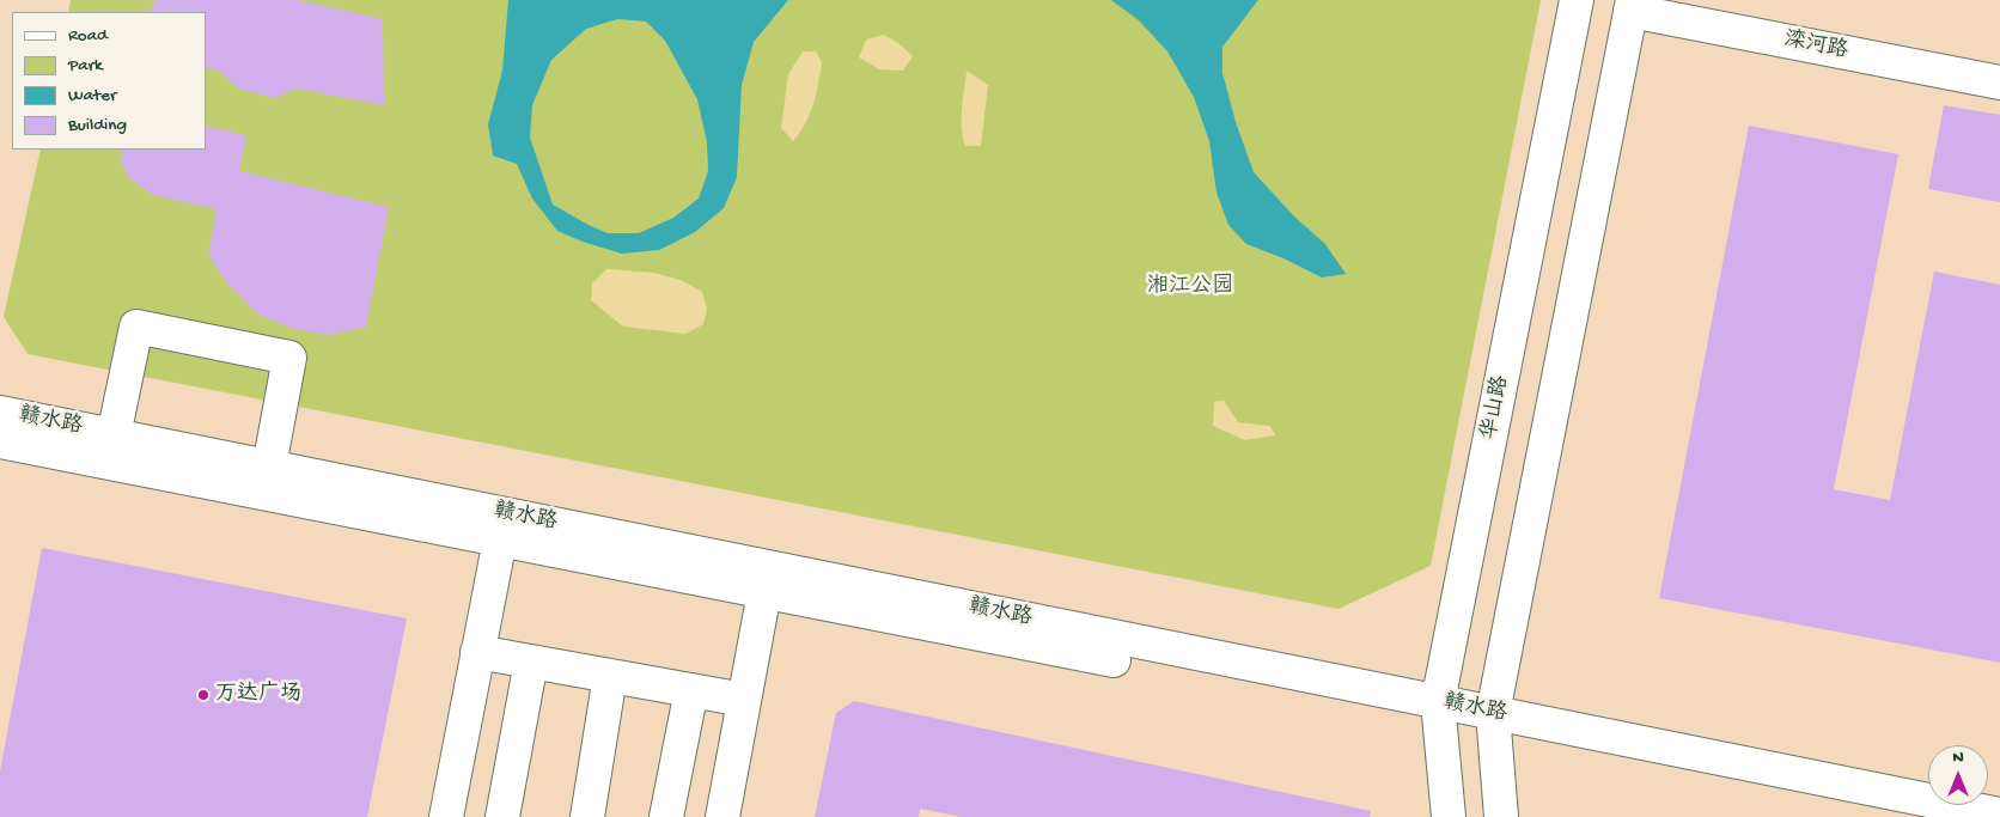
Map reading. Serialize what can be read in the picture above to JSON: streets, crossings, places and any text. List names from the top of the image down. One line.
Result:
{"streets":{"main road":["滦河路","华山路","赣水路"]},"crossings":[["华山路","赣水路"]],"parks":["湘江公园"],"places":["万达广场"],"legend":["Road","Park","Water","Building"],"north":"top"}
